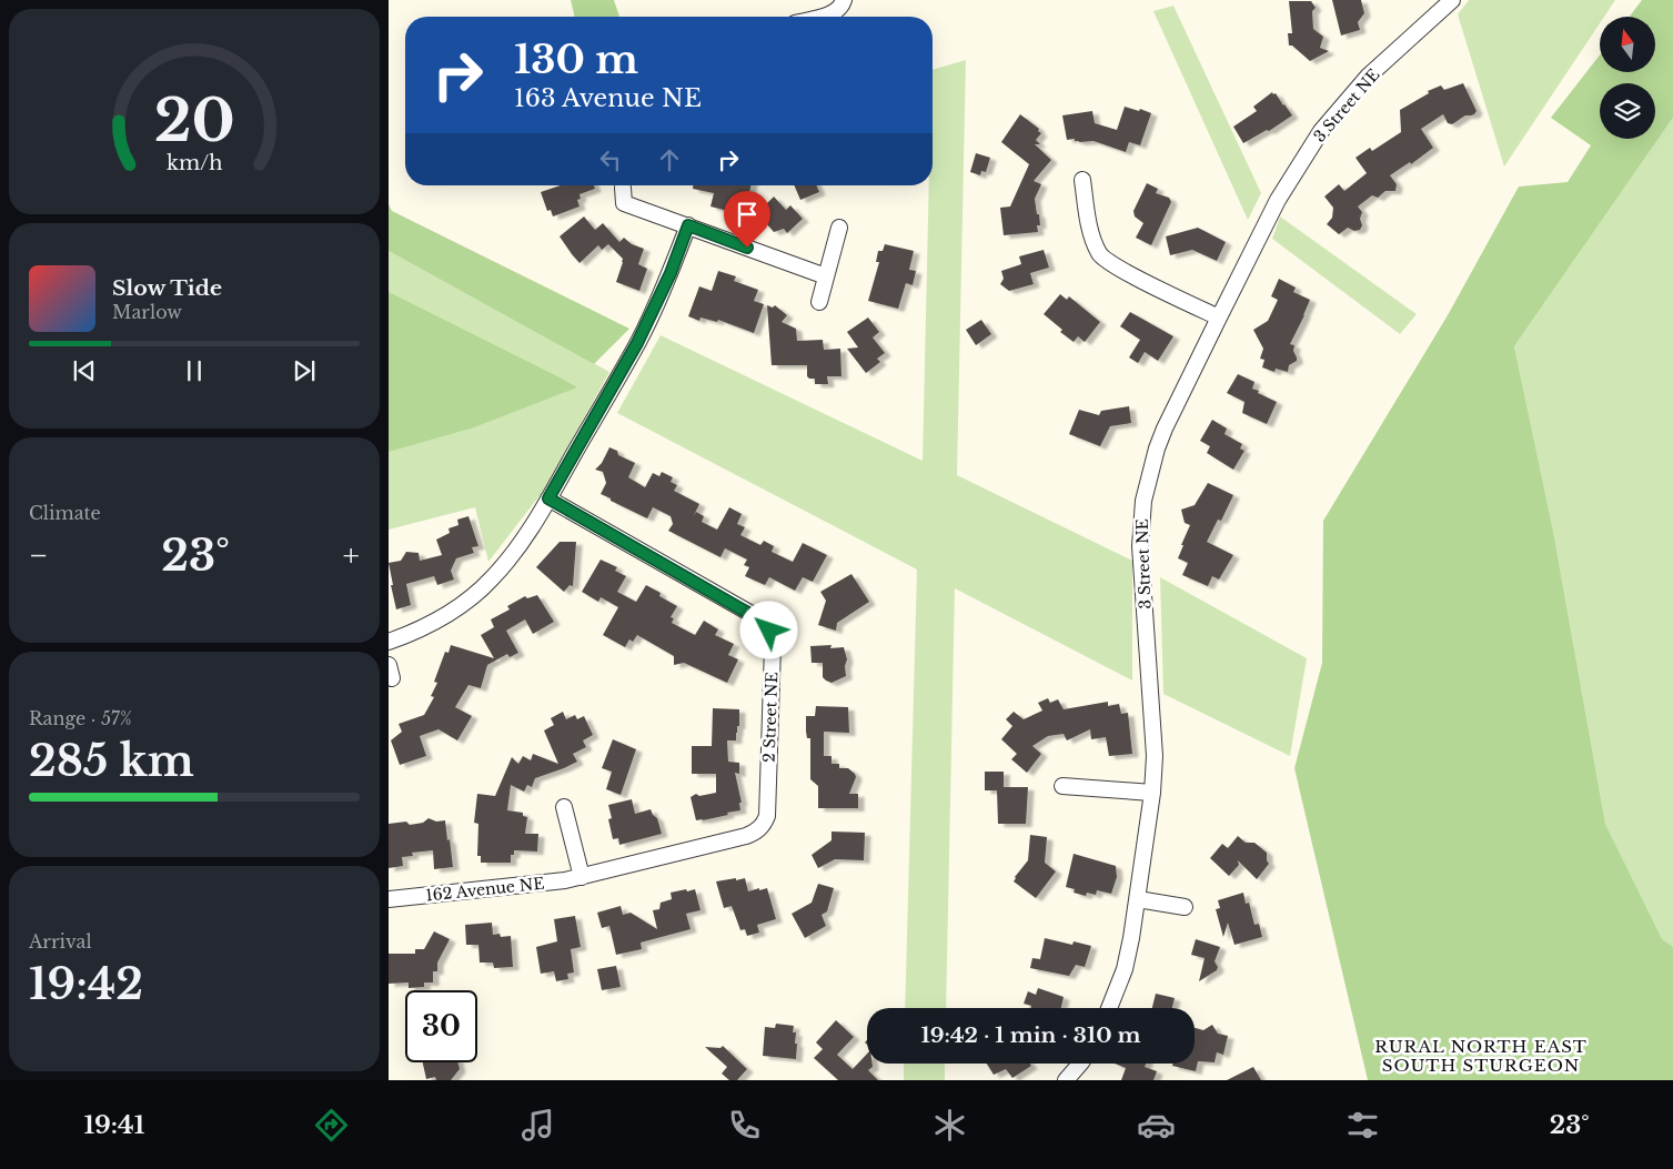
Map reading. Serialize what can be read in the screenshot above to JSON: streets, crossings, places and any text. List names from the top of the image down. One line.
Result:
{"streets":{"street":["3 Street NE","2 Street NE","162 Avenue NE"]},"crossings":[["2 Street NE","162 Avenue NE"]],"districts":["RURAL NORTH EAST SOUTH STURGEON"],"north":"top","page":{"turn":["130 m","163 Avenue NE"],"song":["Slow Tide","Marlow"],"tile":["Climate",["Range · 57%","285 km"],["Arrival","19:42"]],"heat":["−","23°","+"],"limit":"30","trip":"19:42 · 1 min · 310 m","tabs":["19:41","23°"],"gauge":["20","km/h"]}}
